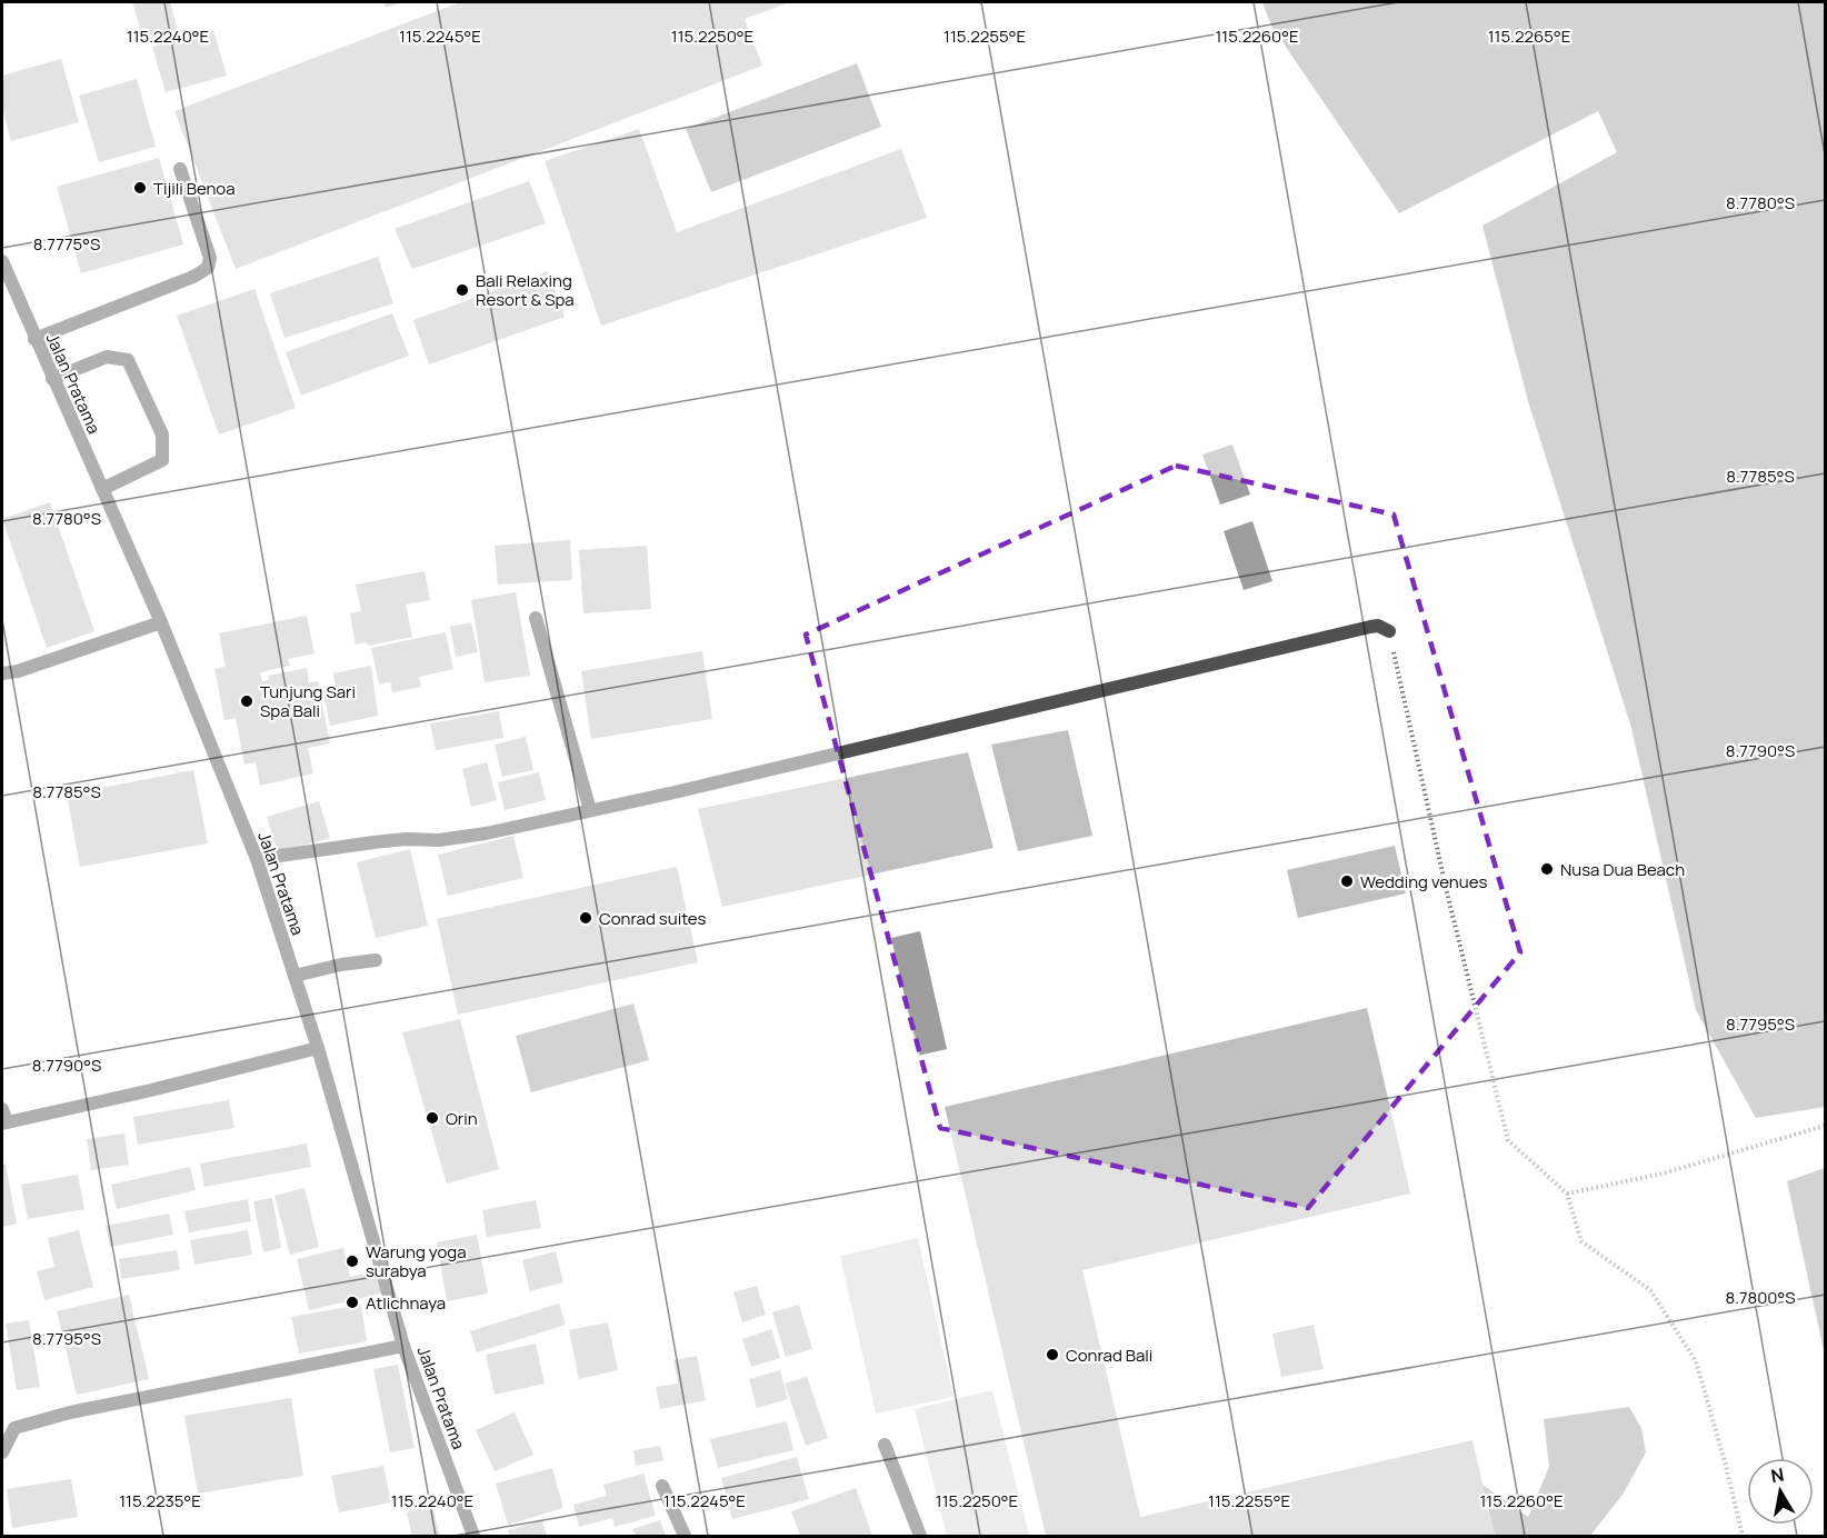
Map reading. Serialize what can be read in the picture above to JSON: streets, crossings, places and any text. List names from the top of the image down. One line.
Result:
{"streets":{"street":["Jalan Pratama"]},"places":["Tijili Benoa","Bali Relaxing Resort & Spa","Tunjung Sari Spa Bali","Nusa Dua Beach","Wedding venues","Conrad suites","Orin","Warung yoga surabya","Atlichnaya","Conrad Bali"],"north":"top","coordinates":["115.2240°E","115.2245°E","115.2250°E","115.2255°E","115.2260°E","115.2265°E","8.7780°S","8.7775°S","8.7785°S","8.7790°S","8.7795°S","8.7800°S","115.2235°E"]}
